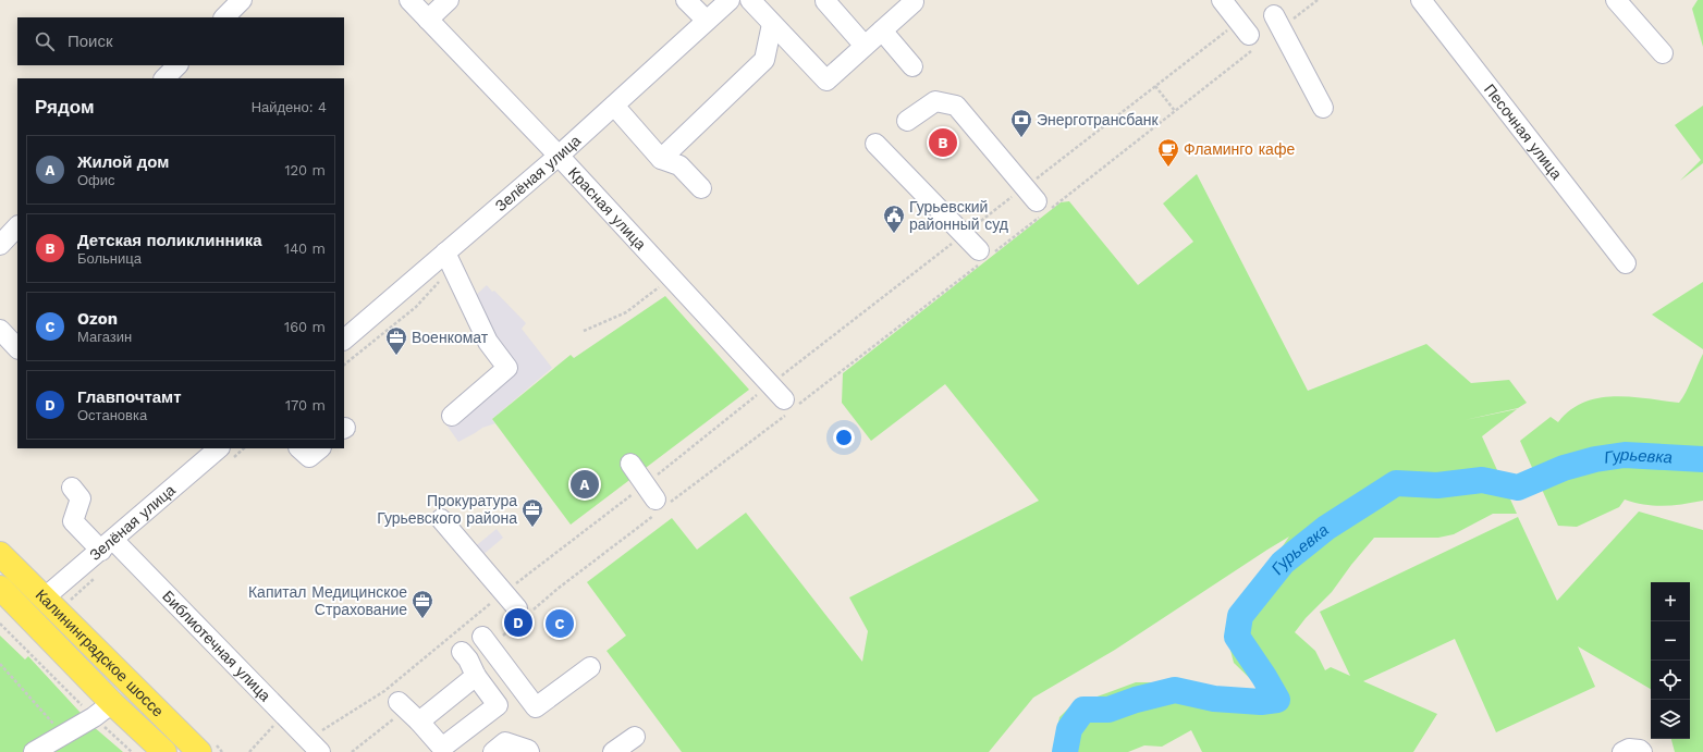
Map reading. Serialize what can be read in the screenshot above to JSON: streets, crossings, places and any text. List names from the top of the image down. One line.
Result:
{"streets":{"main road":["Калининградское шоссе"],"street":["Песочная улица","Зелёная улица","Красная улица","Библиотечная улица"]},"crossings":[["Зелёная улица","Красная улица"],["Зелёная улица","Библиотечная улица"],["Зелёная улица","Калининградское шоссе"]],"water":["Гурьевка"],"places":{"bank":["Энерготрансбанк"],"cafe":["Фламинго кафе"],"public building":["Гурьевский районный суд"],"office":["Военкомат","Прокуратура Гурьевского района","Капитал Медицинское Страхование"]},"page":{"search":"Поиск","heading":["Рядом","Найдено: 4"],"pins":["B","A","D","C"],"list":[{"mark":"A","name":"Жилой дом","note":"Офис","value":"120 m"},{"mark":"B","name":"Детская поликлинника","note":"Больница","value":"140 m"},{"mark":"C","name":"Ozon","note":"Магазин","value":"160 m"},{"mark":"D","name":"Главпочтамт","note":"Остановка","value":"170 m"}],"map_buttons":["+","−"]}}
